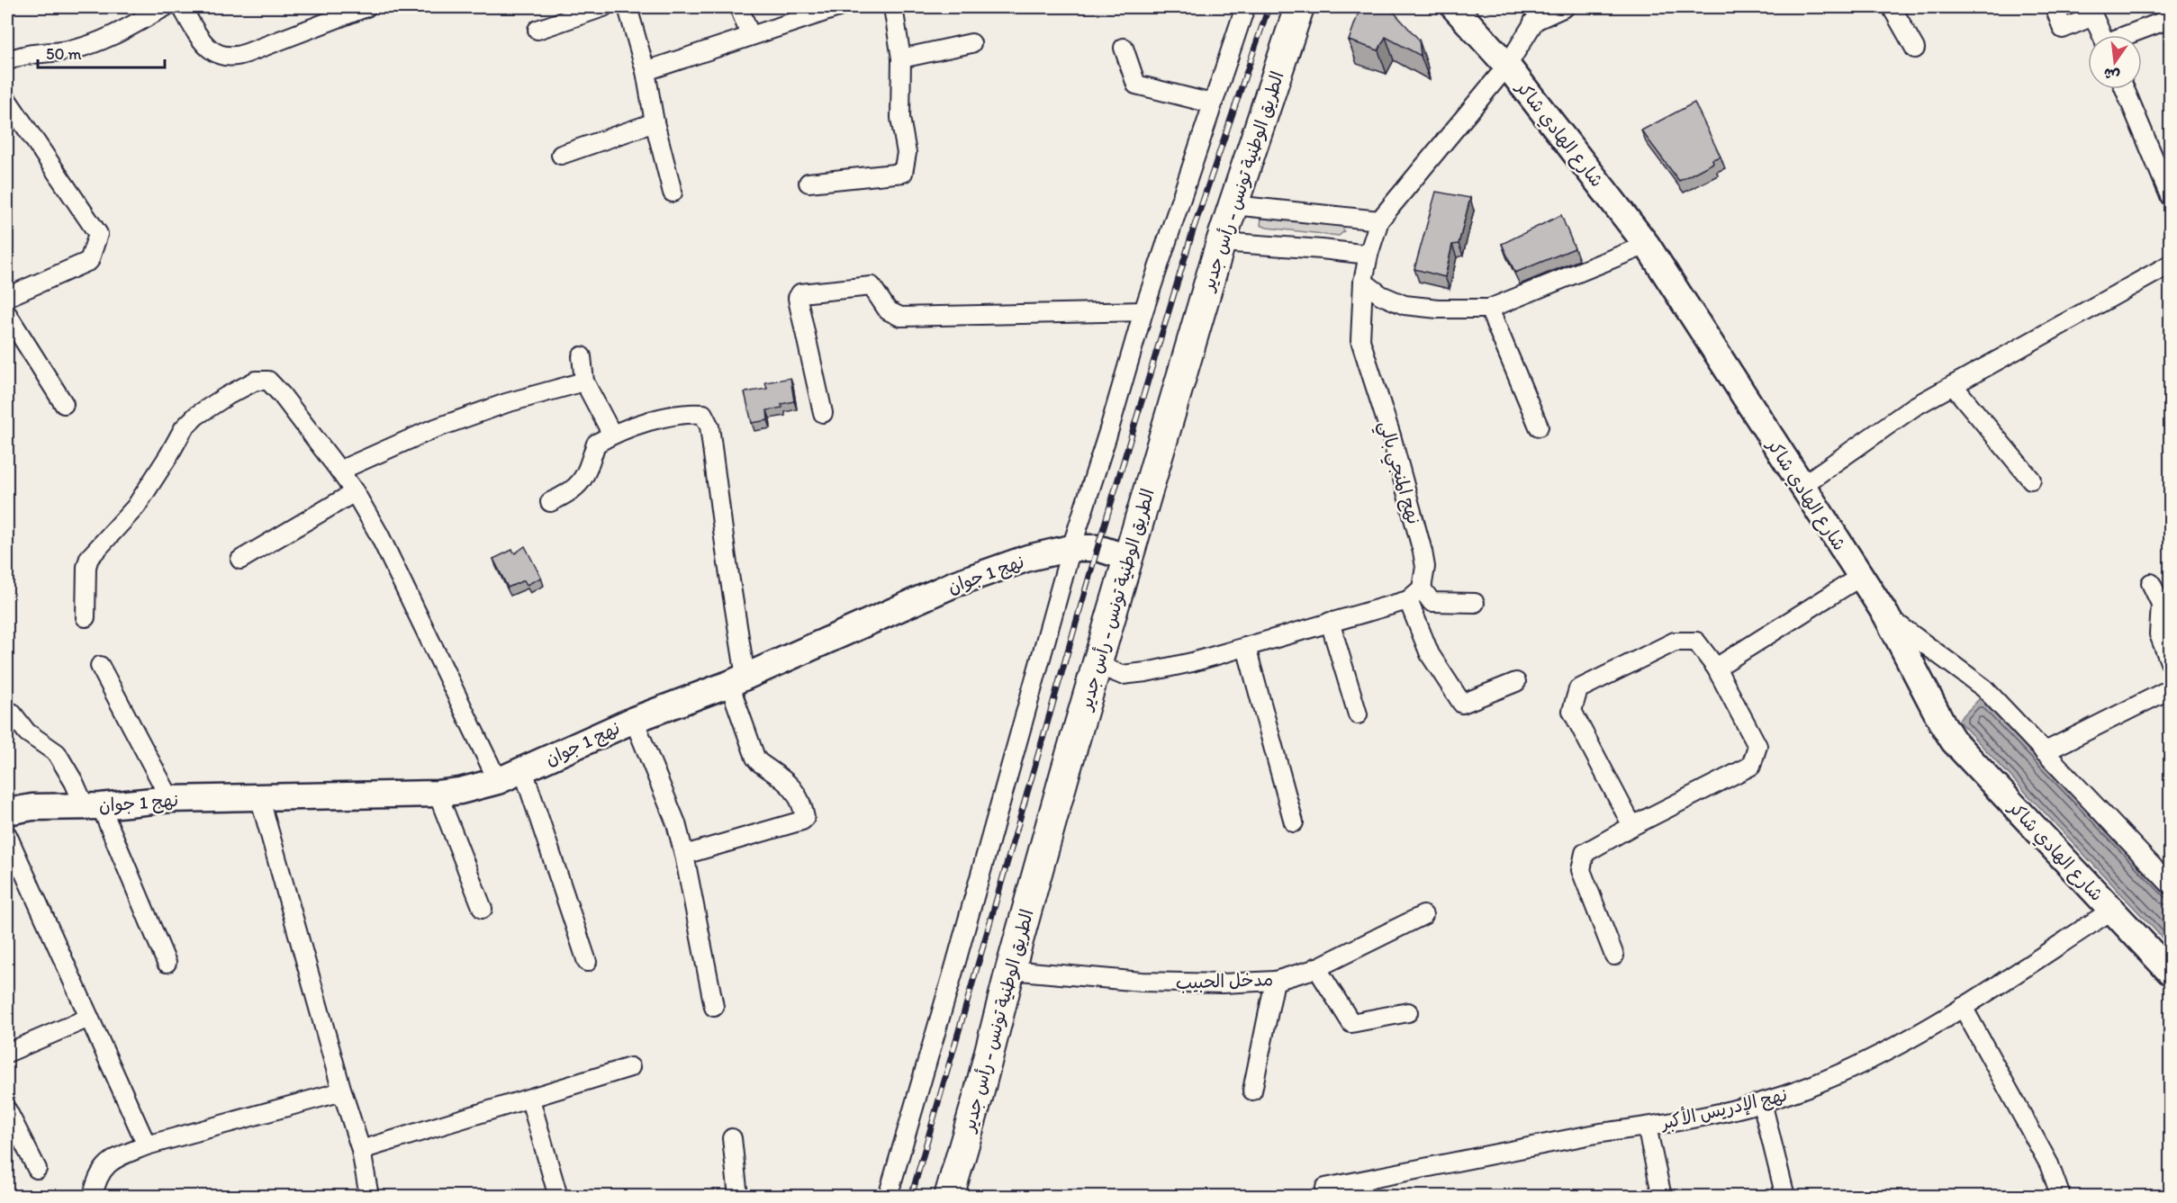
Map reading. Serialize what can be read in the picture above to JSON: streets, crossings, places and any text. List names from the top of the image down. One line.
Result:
{"streets":{"main road":["شارع الهادي شاكر","الطريق الوطنية تونس - رأس جدير","نهج 1 جوان"],"street":["نهج المنجي بالي","مدخل الحبيب","نهج الإدريس الأكبر"]},"crossings":[["شارع الهادي شاكر","نهج المنجي بالي"],["شارع الهادي شاكر","نهج الإدريس الأكبر"],["الطريق الوطنية تونس - رأس جدير","نهج 1 جوان"],["الطريق الوطنية تونس - رأس جدير","مدخل الحبيب"]],"scale_bar":"50 m","north":"bottom"}
